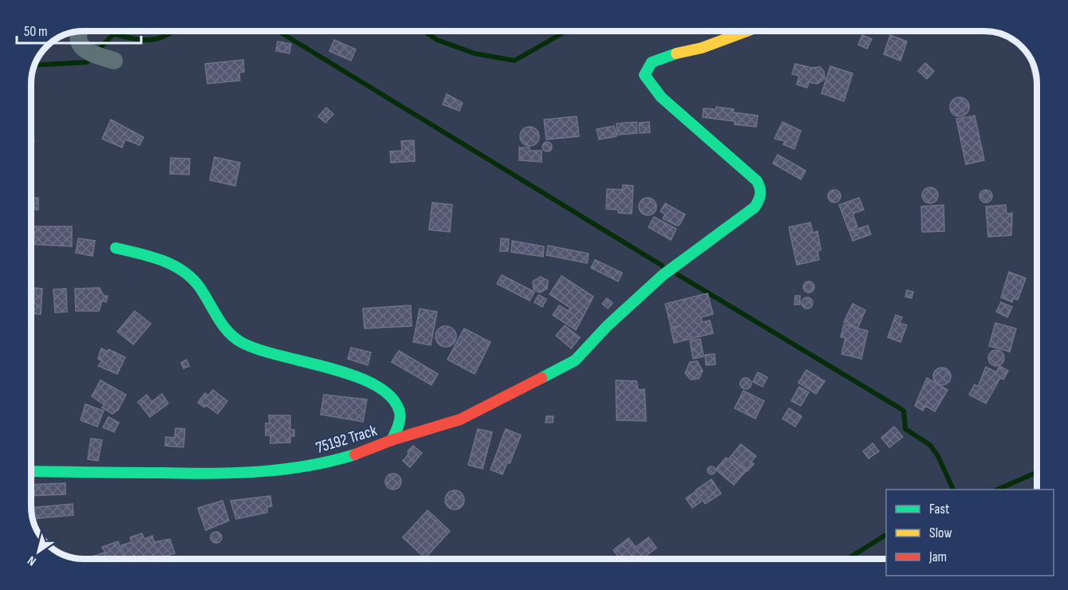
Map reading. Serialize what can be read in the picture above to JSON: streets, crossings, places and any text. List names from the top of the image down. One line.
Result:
{"streets":{"street":["75192 Track"]},"legend":["Fast","Slow","Jam"],"scale_bar":"50 m","north":"bottom left"}
